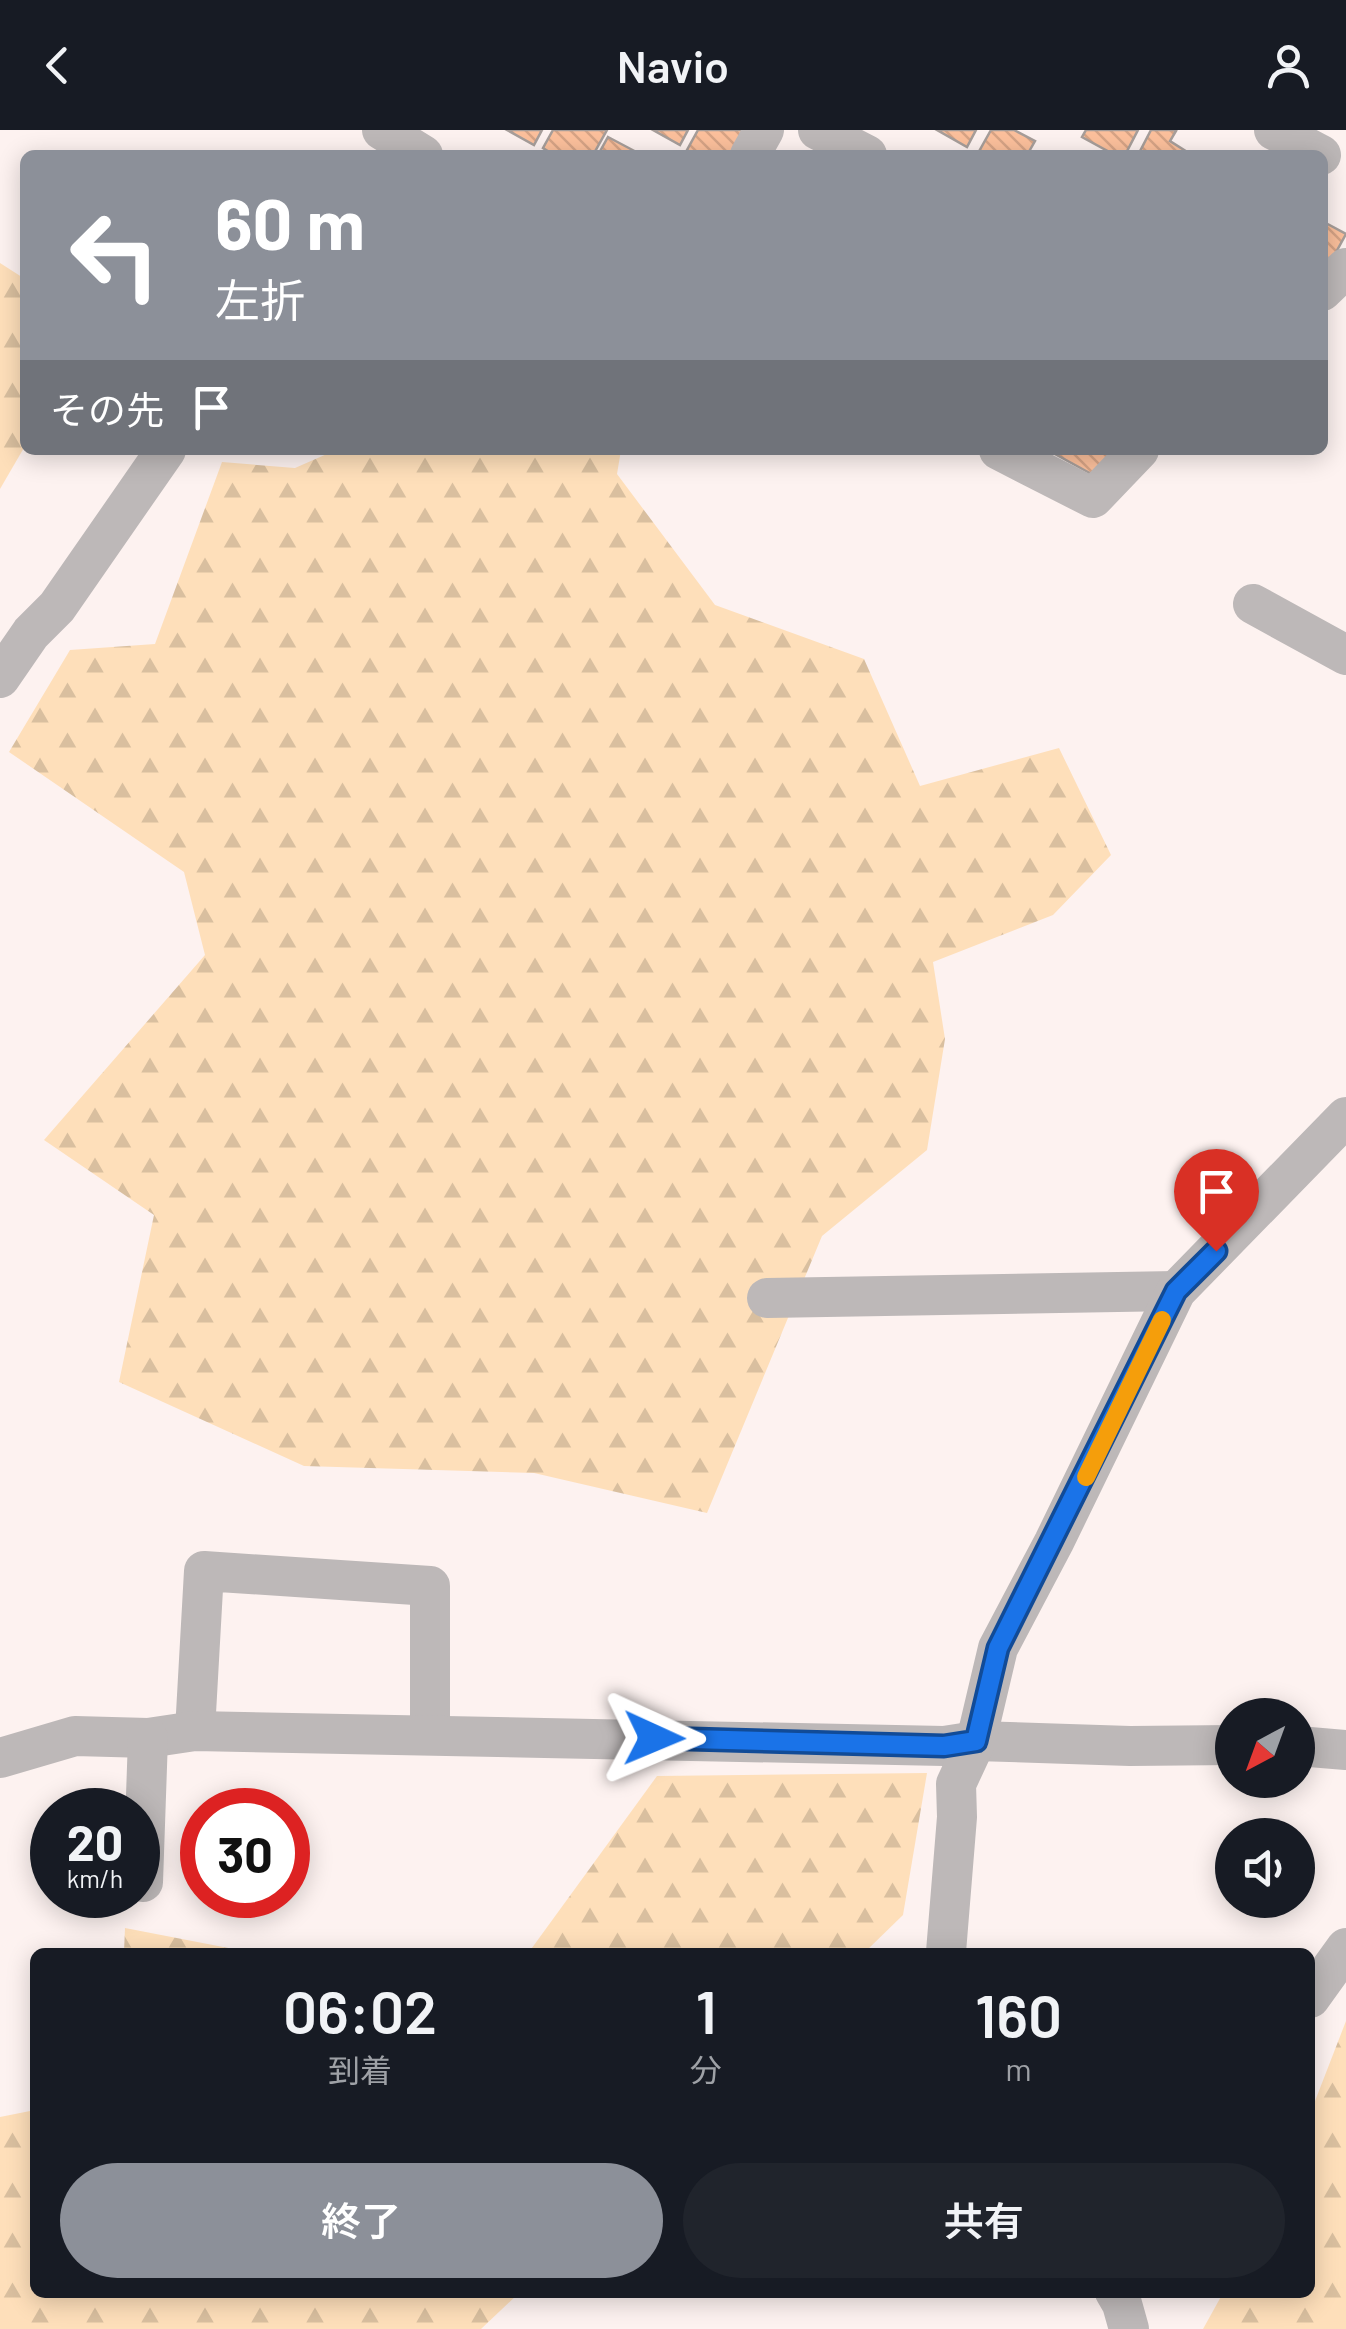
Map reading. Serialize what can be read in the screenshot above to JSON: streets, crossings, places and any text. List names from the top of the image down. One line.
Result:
{"north":"bottom left","page":{"header":"Navio","turn":["60 m","左折"],"then":"その先","speed":"20 km/h","limit":"30","eta":["06:02","到着","1","分","160","m"],"buttons":["終了","共有"]}}
